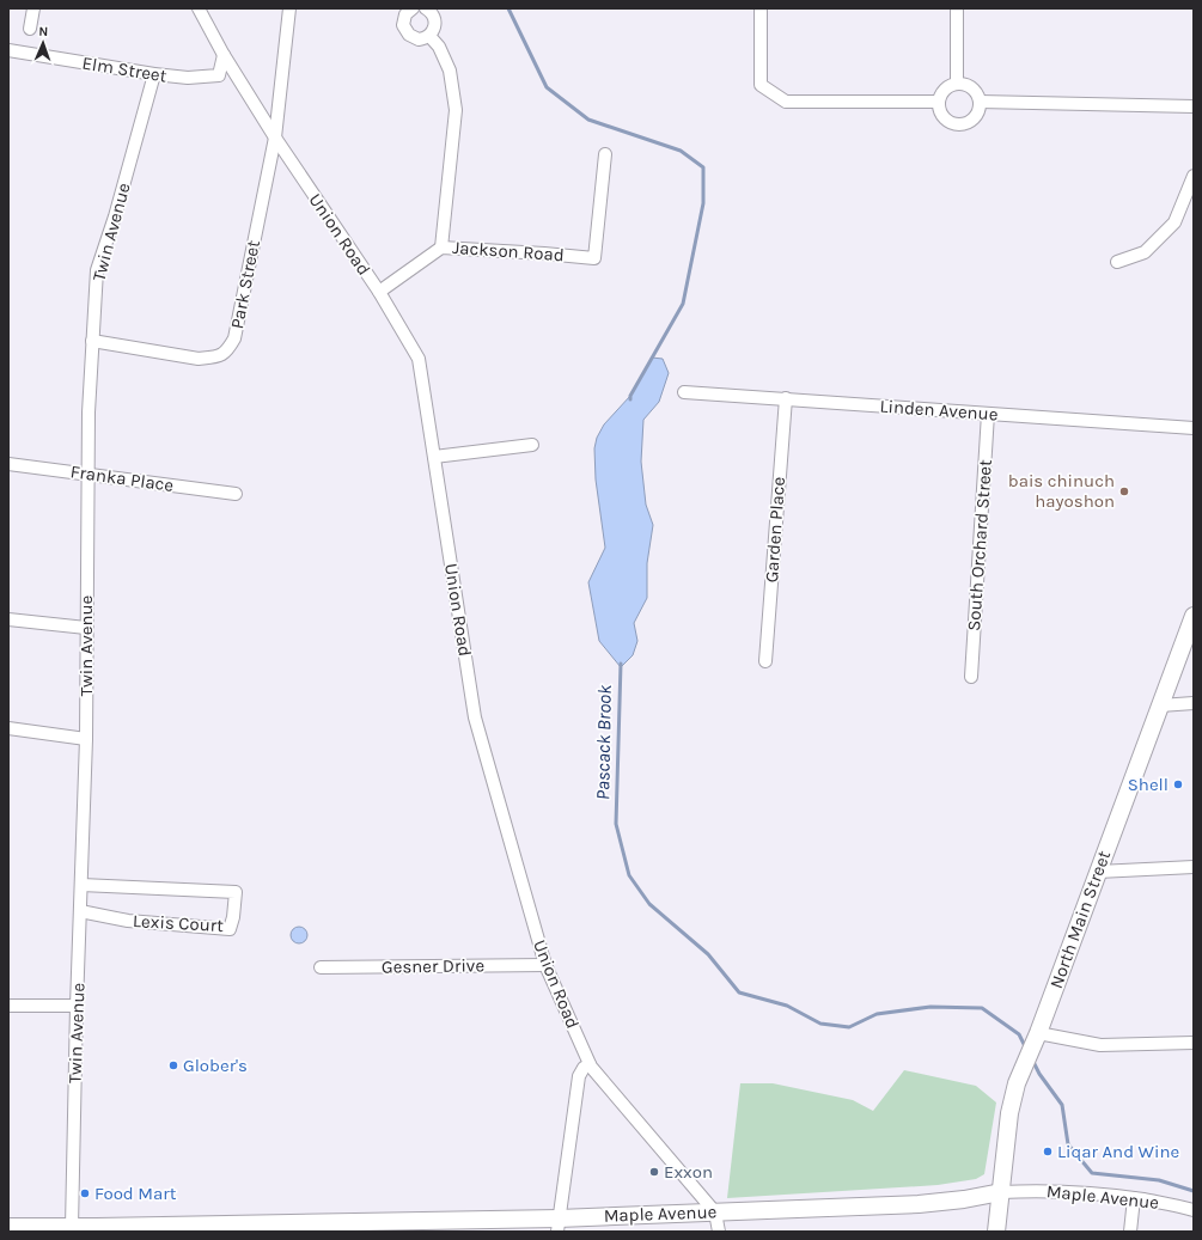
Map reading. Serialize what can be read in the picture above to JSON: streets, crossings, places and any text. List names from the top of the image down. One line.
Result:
{"streets":{"street":["Elm Street","Twin Avenue","Union Road","Jackson Road","Park Street","Linden Avenue","Franka Place","Garden Place","South Orchard Street","North Main Street","Lexis Court","Gesner Drive","Maple Avenue"]},"crossings":[["Elm Street","Twin Avenue"],["Elm Street","Union Road"],["Twin Avenue","Park Street"],["Twin Avenue","Franka Place"],["Twin Avenue","Lexis Court"],["Twin Avenue","Maple Avenue"],["Union Road","Jackson Road"],["Union Road","Park Street"],["Union Road","Gesner Drive"],["Union Road","Maple Avenue"],["Linden Avenue","Garden Place"],["Linden Avenue","South Orchard Street"],["North Main Street","Maple Avenue"]],"water":["Pascack Brook"],"places":["bais chinuch hayoshon","Shell","Glober's","Liqar And Wine","Exxon","Food Mart"],"north":"top"}
